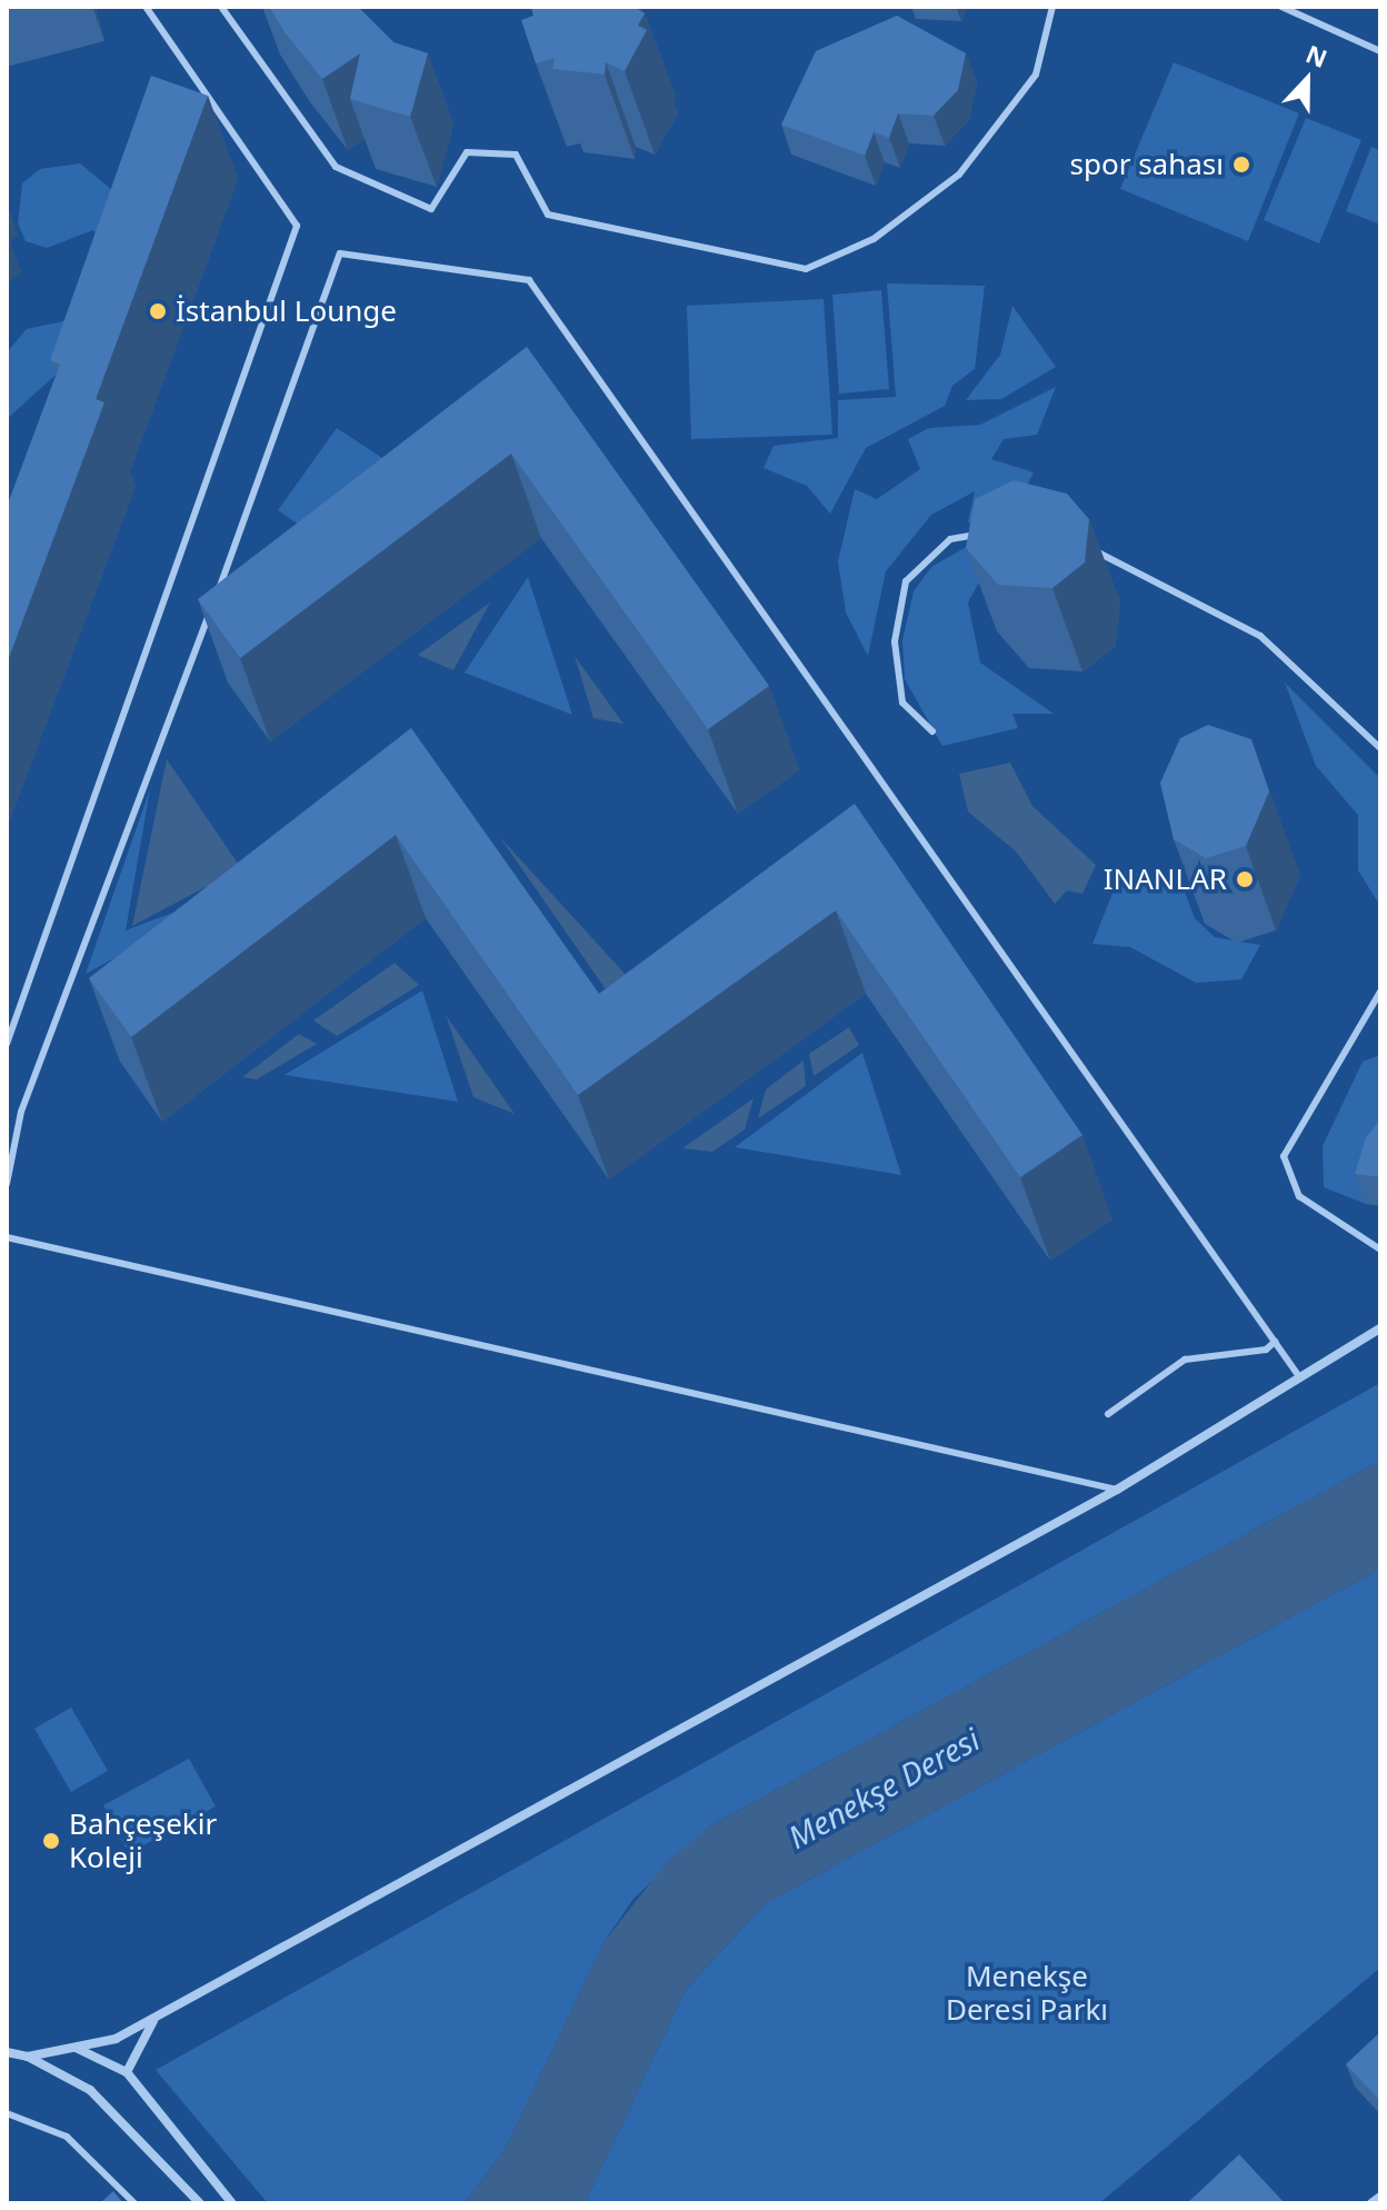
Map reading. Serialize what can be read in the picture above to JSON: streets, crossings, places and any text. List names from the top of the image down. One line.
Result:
{"water":["Menekşe Deresi"],"parks":["Menekşe Deresi Parkı"],"places":["spor sahası","İstanbul Lounge","INANLAR","Bahçeşekir Koleji"],"north":"top"}
